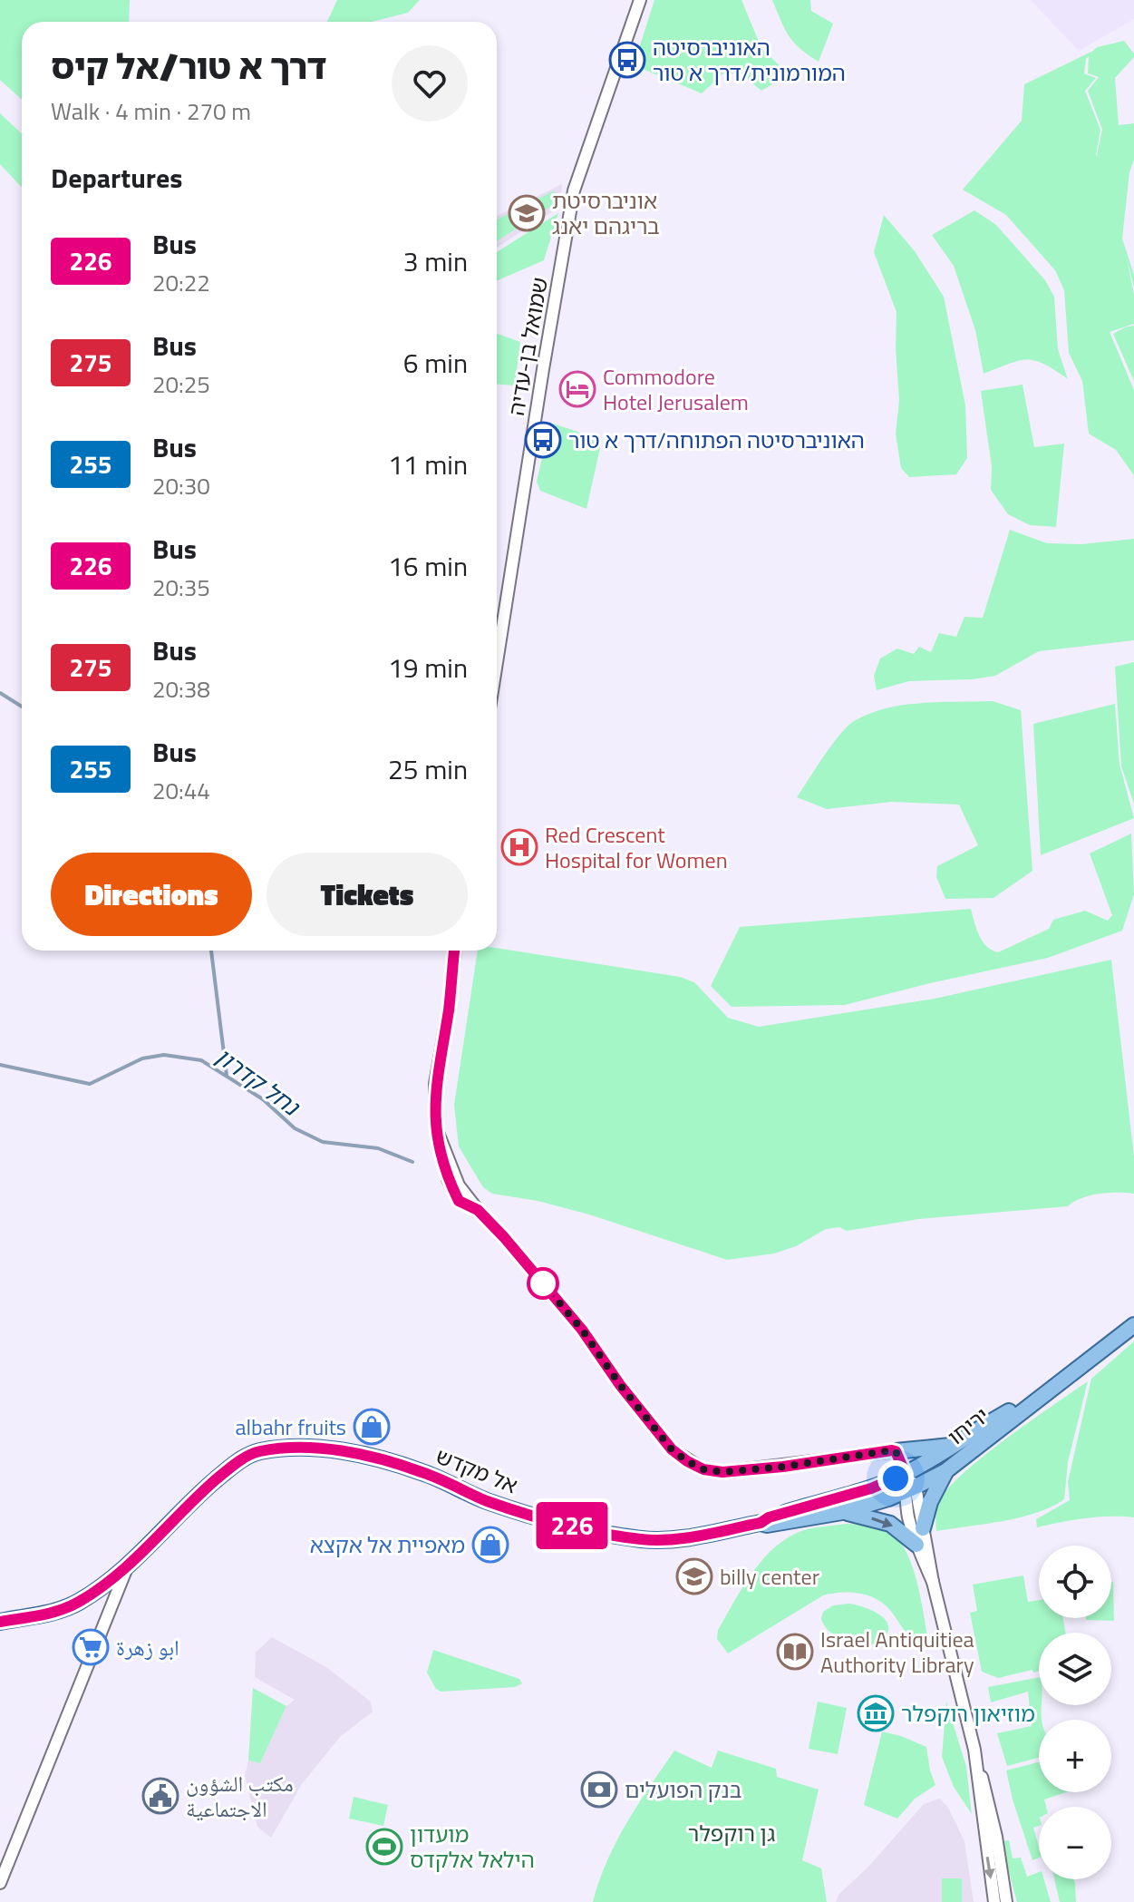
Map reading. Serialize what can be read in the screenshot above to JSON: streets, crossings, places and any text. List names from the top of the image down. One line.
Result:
{"streets":{"main road":["יריחו","אל מקדש"],"street":["שמואל בן-עדיה"]},"crossings":[["יריחו","אל מקדש"]],"water":["נחל קדרון"],"parks":["גן רוקפלר"],"places":{"bus stop":["האוניברסיטה המורמונית/דרך א טור","האוניברסיטה הפתוחה/דרך א טור"],"school or university":["אוניברסיטת בריגהם יאנג","billy center"],"hotel":["Commodore Hotel Jerusalem"],"hospital":["Red Crescent Hospital for Women"],"shop":["albahr fruits","מאפיית אל אקצא"],"supermarket":["ابو زهرة"],"library":["Israel Antiquitiea Authority Library"],"museum":["מוזיאון רוקפלר"],"bank":["בנק הפועלים"],"public building":["مكتب الشؤون الاجتماعية"],"sports":["מועדון הילאל אלקדס"]},"lines":["bus line 226"],"page":{"on_map":"226","heading":[["דרך א טור/אל קיס","Walk · 4 min · 270 m"],"Departures"],"list":[{"mark":"226","name":"Bus","note":"20:22","value":"3 min"},{"mark":"275","name":"Bus","note":"20:25","value":"6 min"},{"mark":"255","name":"Bus","note":"20:30","value":"11 min"},{"mark":"226","name":"Bus","note":"20:35","value":"16 min"},{"mark":"275","name":"Bus","note":"20:38","value":"19 min"},{"mark":"255","name":"Bus","note":"20:44","value":"25 min"}],"buttons":["Directions","Tickets"],"map_buttons":["+","−"]}}
